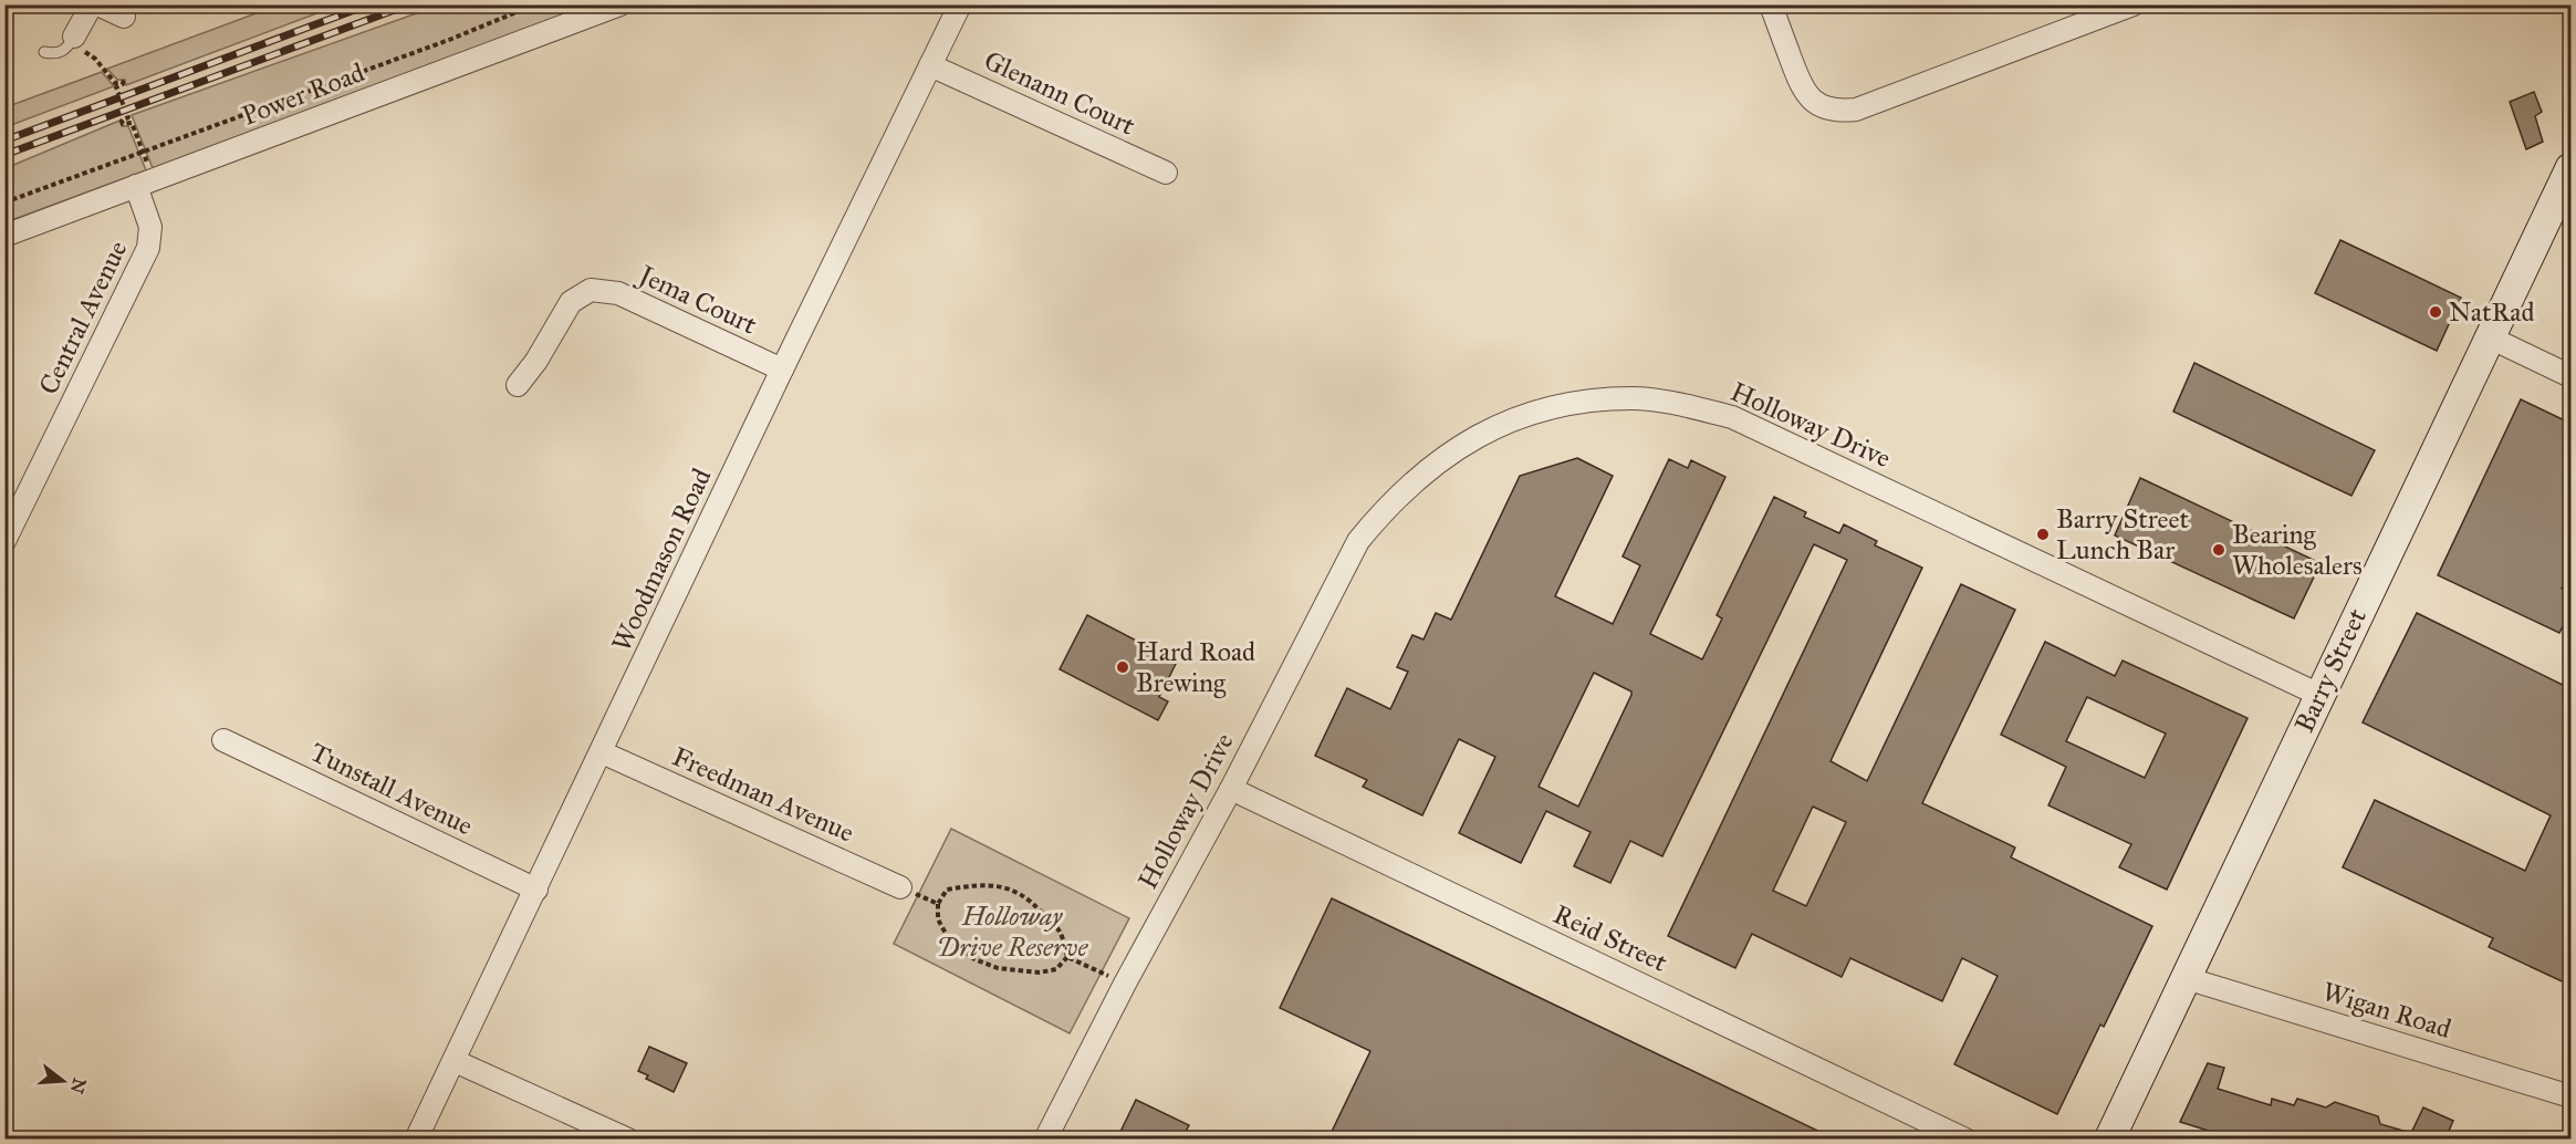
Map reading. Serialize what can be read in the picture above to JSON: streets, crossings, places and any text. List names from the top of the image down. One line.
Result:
{"streets":{"main road":["Barry Street"],"street":["Glenann Court","Power Road","Jema Court","Central Avenue","Holloway Drive","Woodmason Road","Tunstall Avenue","Freedman Avenue","Reid Street","Wigan Road"]},"crossings":[["Glenann Court","Woodmason Road"],["Power Road","Central Avenue"],["Jema Court","Woodmason Road"],["Holloway Drive","Barry Street"],["Holloway Drive","Reid Street"],["Woodmason Road","Tunstall Avenue"],["Woodmason Road","Freedman Avenue"],["Barry Street","Wigan Road"]],"parks":["Holloway Drive Reserve"],"places":["NatRad","Barry Street Lunch Bar","Bearing Wholesalers","Hard Road Brewing"],"north":"right"}
